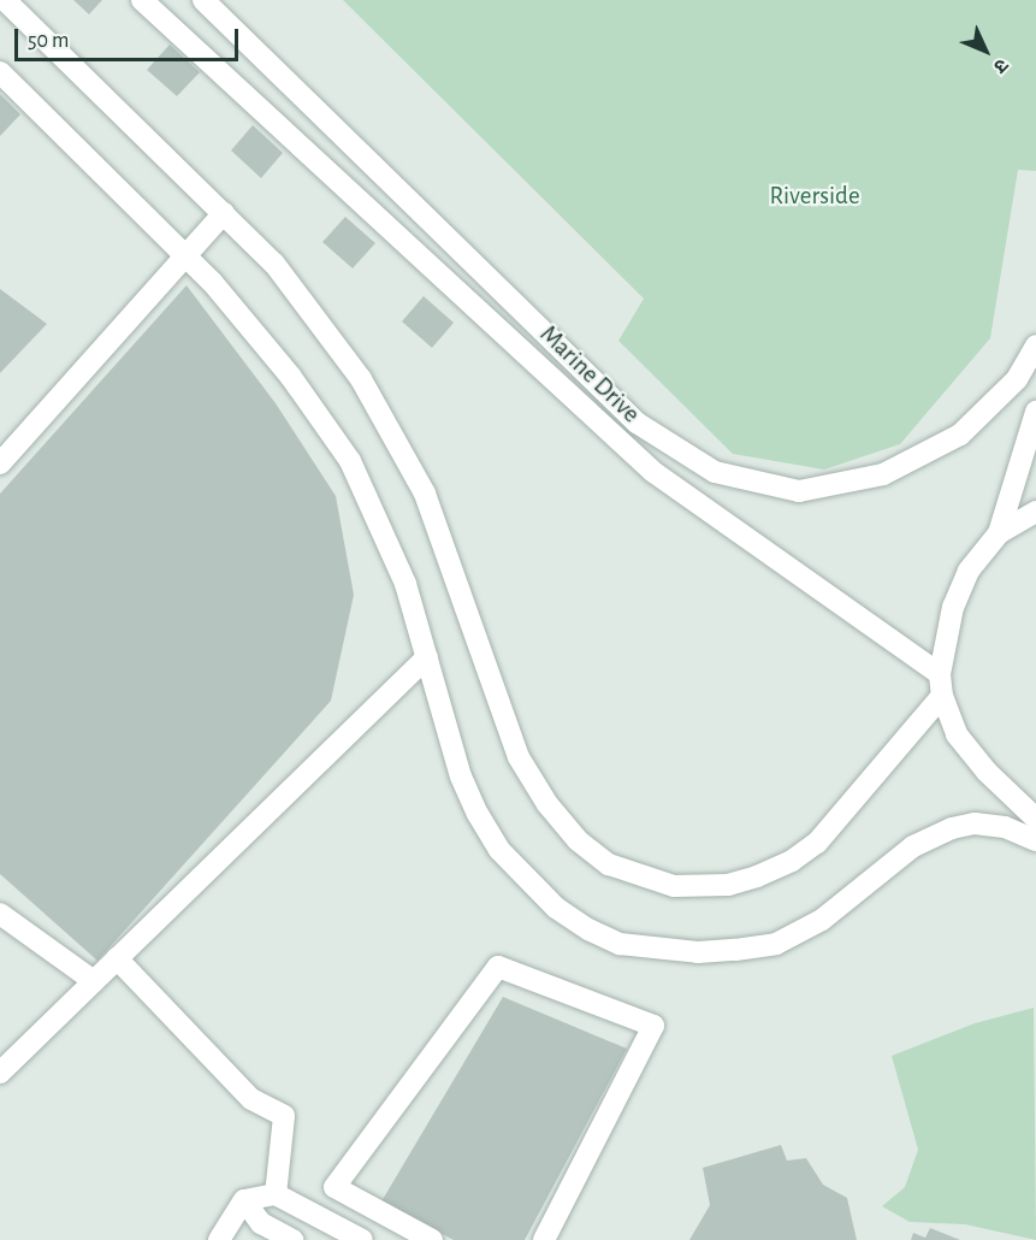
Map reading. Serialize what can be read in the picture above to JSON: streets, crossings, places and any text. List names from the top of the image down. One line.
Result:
{"streets":{"street":["Marine Drive"]},"parks":["Riverside"],"scale_bar":"50 m","north":"bottom right"}
